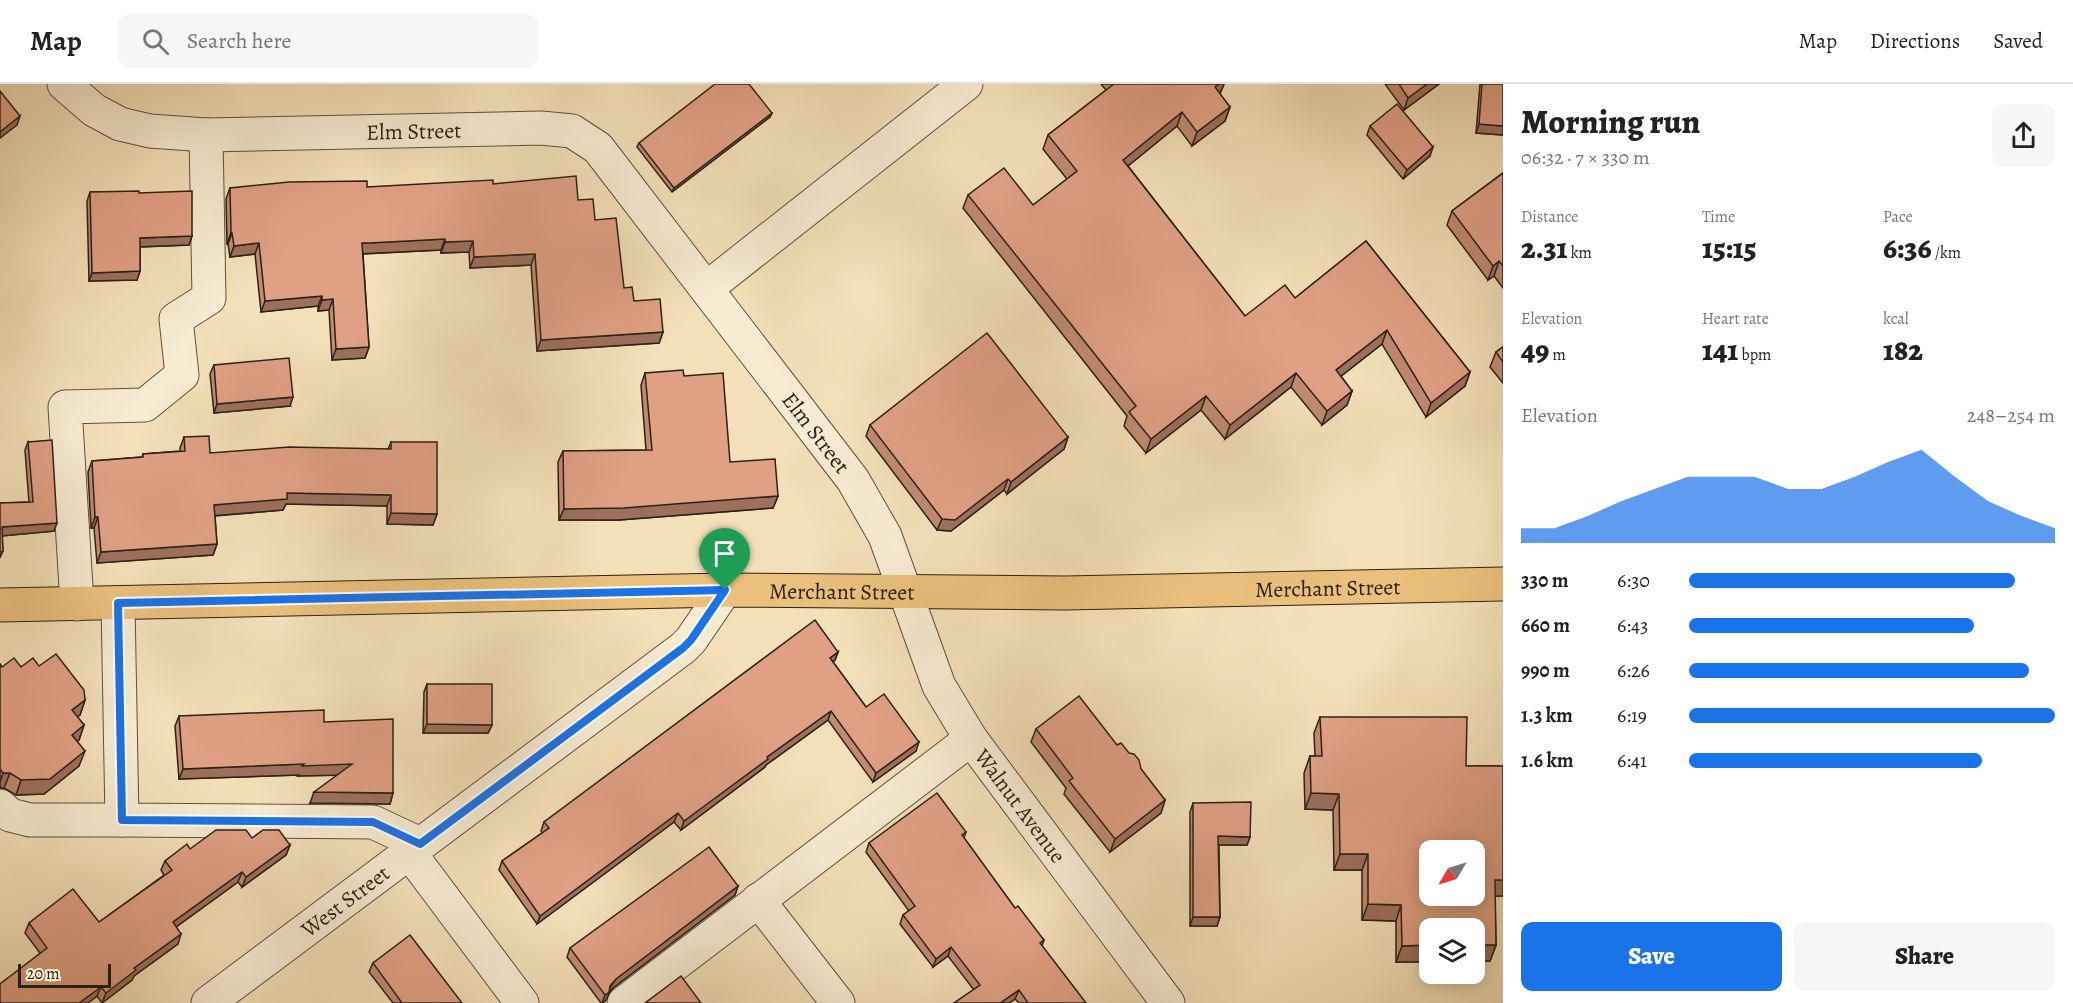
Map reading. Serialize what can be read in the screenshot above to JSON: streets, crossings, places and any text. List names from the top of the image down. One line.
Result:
{"streets":{"main road":["Merchant Street"],"street":["Elm Street","Walnut Avenue","West Street"]},"crossings":[["Elm Street","Merchant Street"],["Elm Street","Walnut Avenue"],["Merchant Street","Walnut Avenue"],["Merchant Street","West Street"]],"scale_bar":"20 m","north":"bottom left","page":{"header":"Map","search":"Search here","nav":["Map","Directions","Saved"],"heading":["Morning run","06:32 · 7 × 330 m"],"stats":[["Distance","2.31 km"],["Time","15:15"],["Pace","6:36 /km"],["Elevation","49 m"],["Heart rate","141 bpm"],["kcal","182"]],"chart":["Elevation","248–254 m"],"list":[{"name":"330 m","note":"6:30"},{"name":"660 m","note":"6:43"},{"name":"990 m","note":"6:26"},{"name":"1.3 km","note":"6:19"},{"name":"1.6 km","note":"6:41"}],"buttons":["Save","Share"],"scale":"20 m"}}
